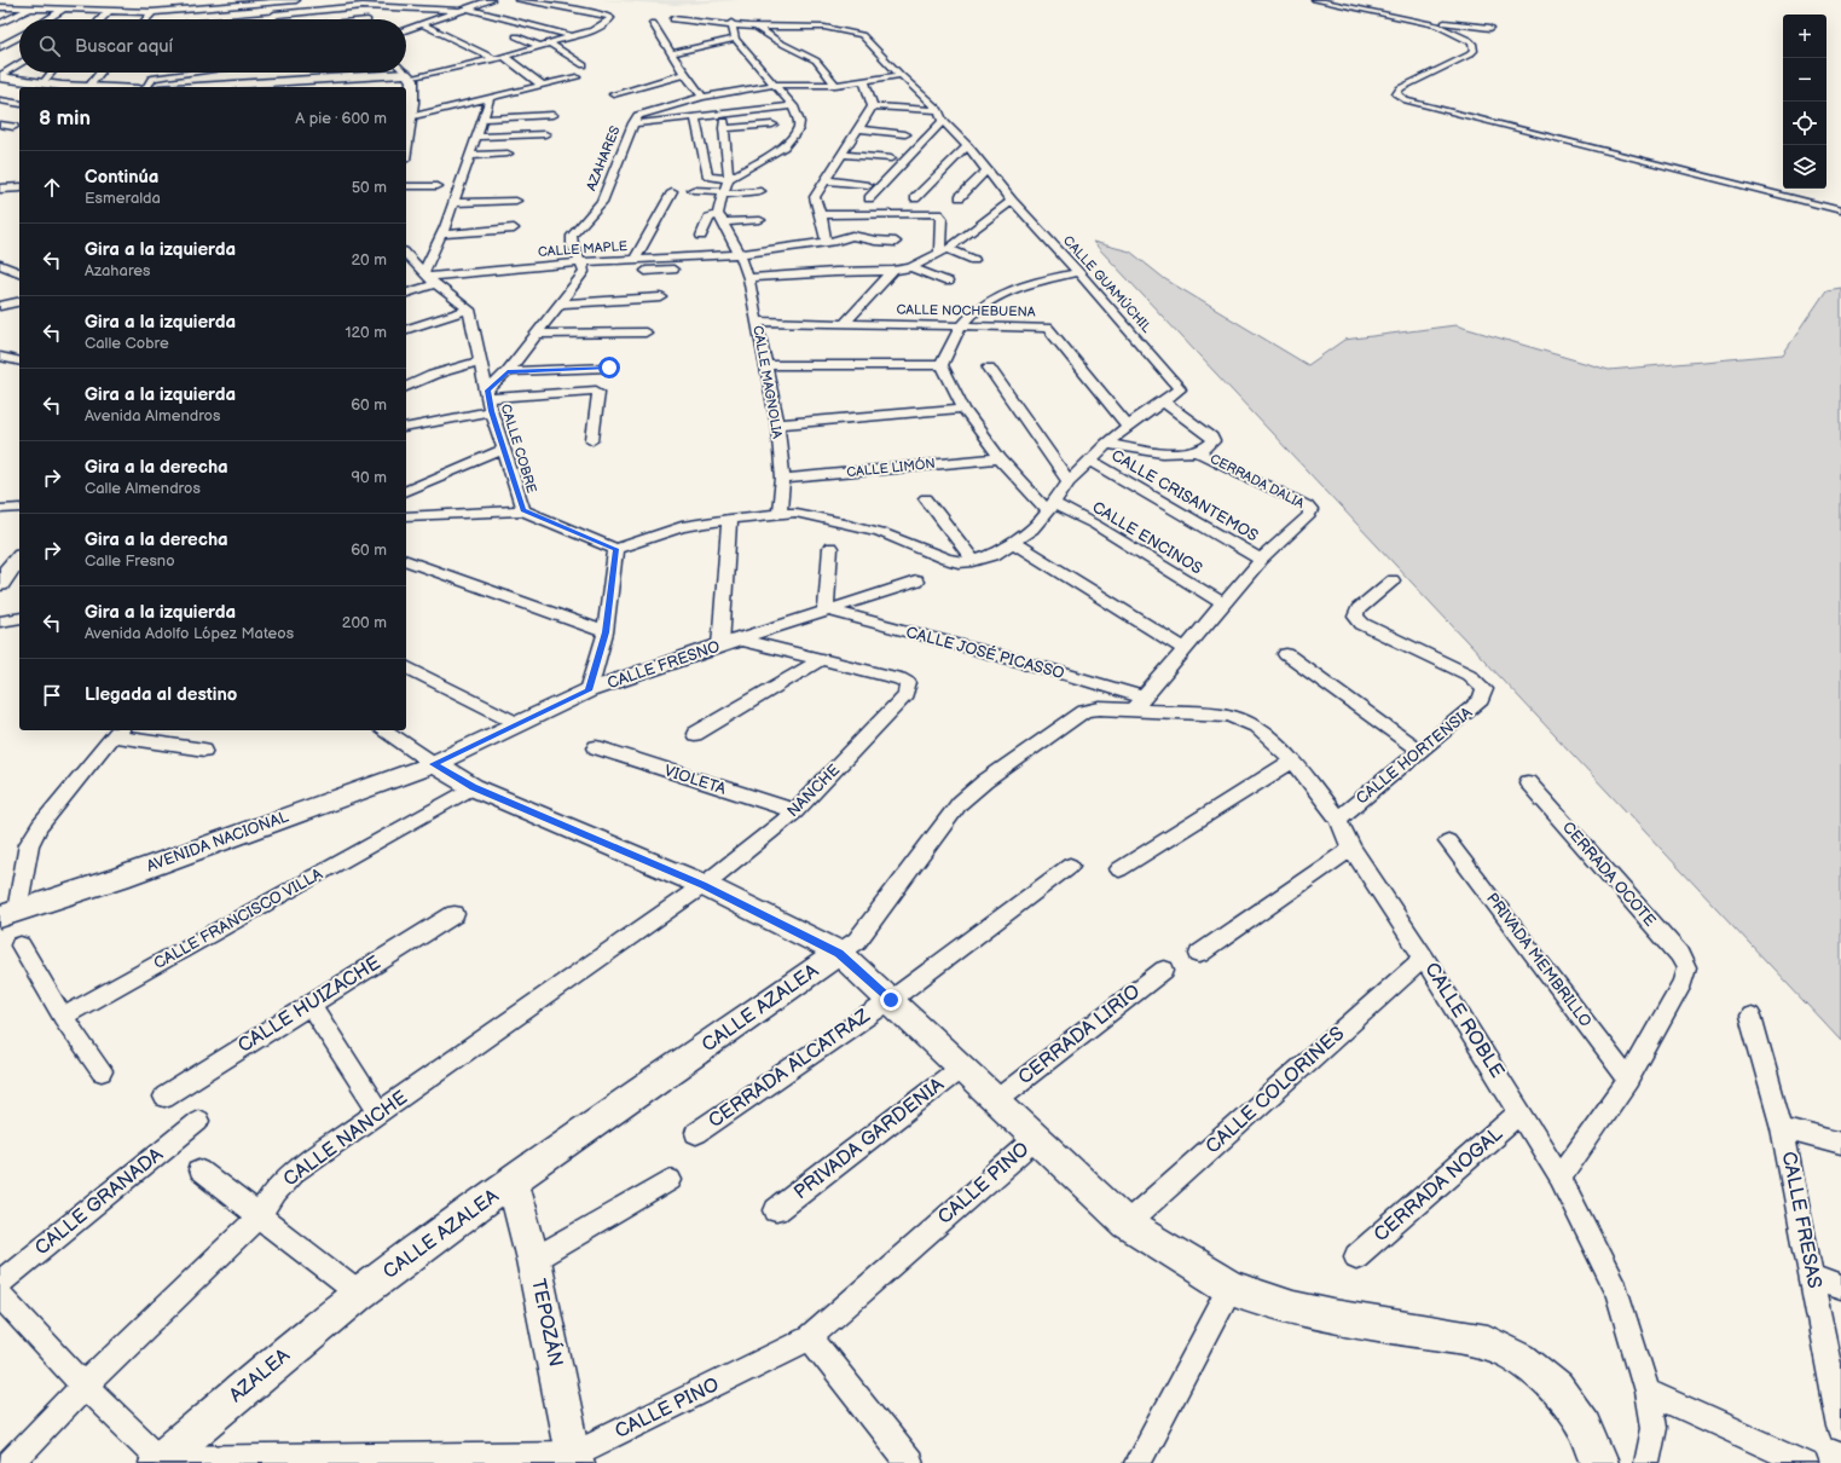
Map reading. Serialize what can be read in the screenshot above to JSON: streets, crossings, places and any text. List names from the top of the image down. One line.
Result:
{"streets":{"street":["AZAHARES","CALLE MAPLE","CALLE GUAMÚCHIL","CALLE NOCHEBUENA","CALLE MAGNOLIA","CALLE COBRE","CALLE LIMÓN","CERRADA DALIA","CALLE CRISANTEMOS","CALLE ENCINOS","CALLE JOSÉ PICASSO","CALLE FRESNO","CALLE HORTENSIA","VIOLETA","NANCHE","AVENIDA NACIONAL","CERRADA OCOTE","CALLE FRANCISCO VILLA","PRIVADA MEMBRILLO","CALLE HUIZACHE","CALLE AZALEA","CALLE ROBLE","CERRADA LIRIO","CERRADA ALCATRAZ","CALLE COLORINES","CALLE NANCHE","PRIVADA GARDENIA","CALLE PINO","CERRADA NOGAL","CALLE GRANADA","CALLE FRESAS","TEPOZÁN","AZALEA"]},"crossings":[["AZAHARES","CALLE MAPLE"],["CALLE MAPLE","CALLE MAGNOLIA"],["CALLE GUAMÚCHIL","CERRADA DALIA"],["CALLE NOCHEBUENA","CALLE MAGNOLIA"],["CALLE MAGNOLIA","CALLE LIMÓN"],["CERRADA DALIA","CALLE CRISANTEMOS"],["CALLE JOSÉ PICASSO","CALLE AZALEA"],["CALLE JOSÉ PICASSO","CALLE ROBLE"],["CALLE FRESNO","AVENIDA NACIONAL"],["CALLE HORTENSIA","CALLE ROBLE"],["VIOLETA","NANCHE"],["NANCHE","CALLE NANCHE"],["CERRADA OCOTE","PRIVADA MEMBRILLO"],["CALLE AZALEA","CALLE ROBLE"],["CALLE AZALEA","TEPOZÁN"],["CALLE AZALEA","AZALEA"],["CALLE ROBLE","CALLE COLORINES"],["CALLE ROBLE","CERRADA NOGAL"],["CALLE PINO","TEPOZÁN"],["CALLE PINO","AZALEA"]],"page":{"map_buttons":["+","−"],"search":"Buscar aquí","heading":["8 min","A pie · 600 m"],"list":[["Continúa","Esmeralda","50 m"],["Gira a la izquierda","Azahares","20 m"],["Gira a la izquierda","Calle Cobre","120 m"],["Gira a la izquierda","Avenida Almendros","60 m"],["Gira a la derecha","Calle Almendros","90 m"],["Gira a la derecha","Calle Fresno","60 m"],["Gira a la izquierda","Avenida Adolfo López Mateos","200 m"],"Llegada al destino"]}}
